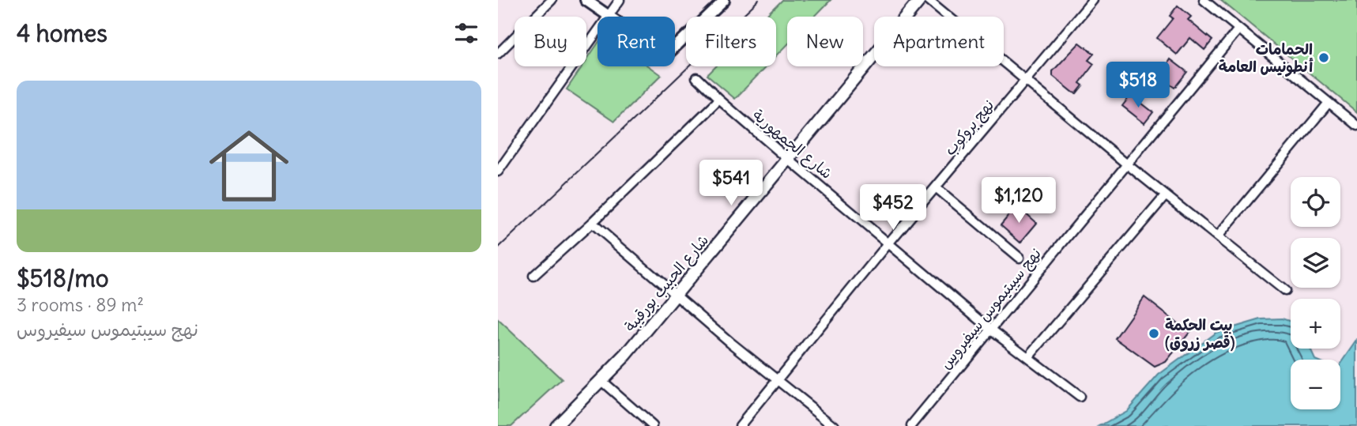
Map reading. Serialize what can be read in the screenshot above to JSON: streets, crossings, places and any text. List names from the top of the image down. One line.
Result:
{"streets":{"main road":["شارع الحبيب بورقيبة"],"street":["نهج بروكوب","شارع الجمهورية","نهج سيبتيموس سيفيروس"]},"crossings":[["نهج بروكوب","شارع الجمهورية"],["شارع الجمهورية","شارع الحبيب بورقيبة"],["شارع الجمهورية","نهج سيبتيموس سيفيروس"]],"places":["الحمامات أنطونيس العامة","بيت الحكمة (قصر زروق)"],"page":{"heading":"4 homes","chip":["Buy","Rent","Filters","New","Apartment"],"price":["$518","$541","$1,120","$452"],"list":[{"name":"$518/mo","note":"3 rooms · 89 m² · نهج سيبتيموس سيفيروس"}],"map_buttons":["+","−"]}}
